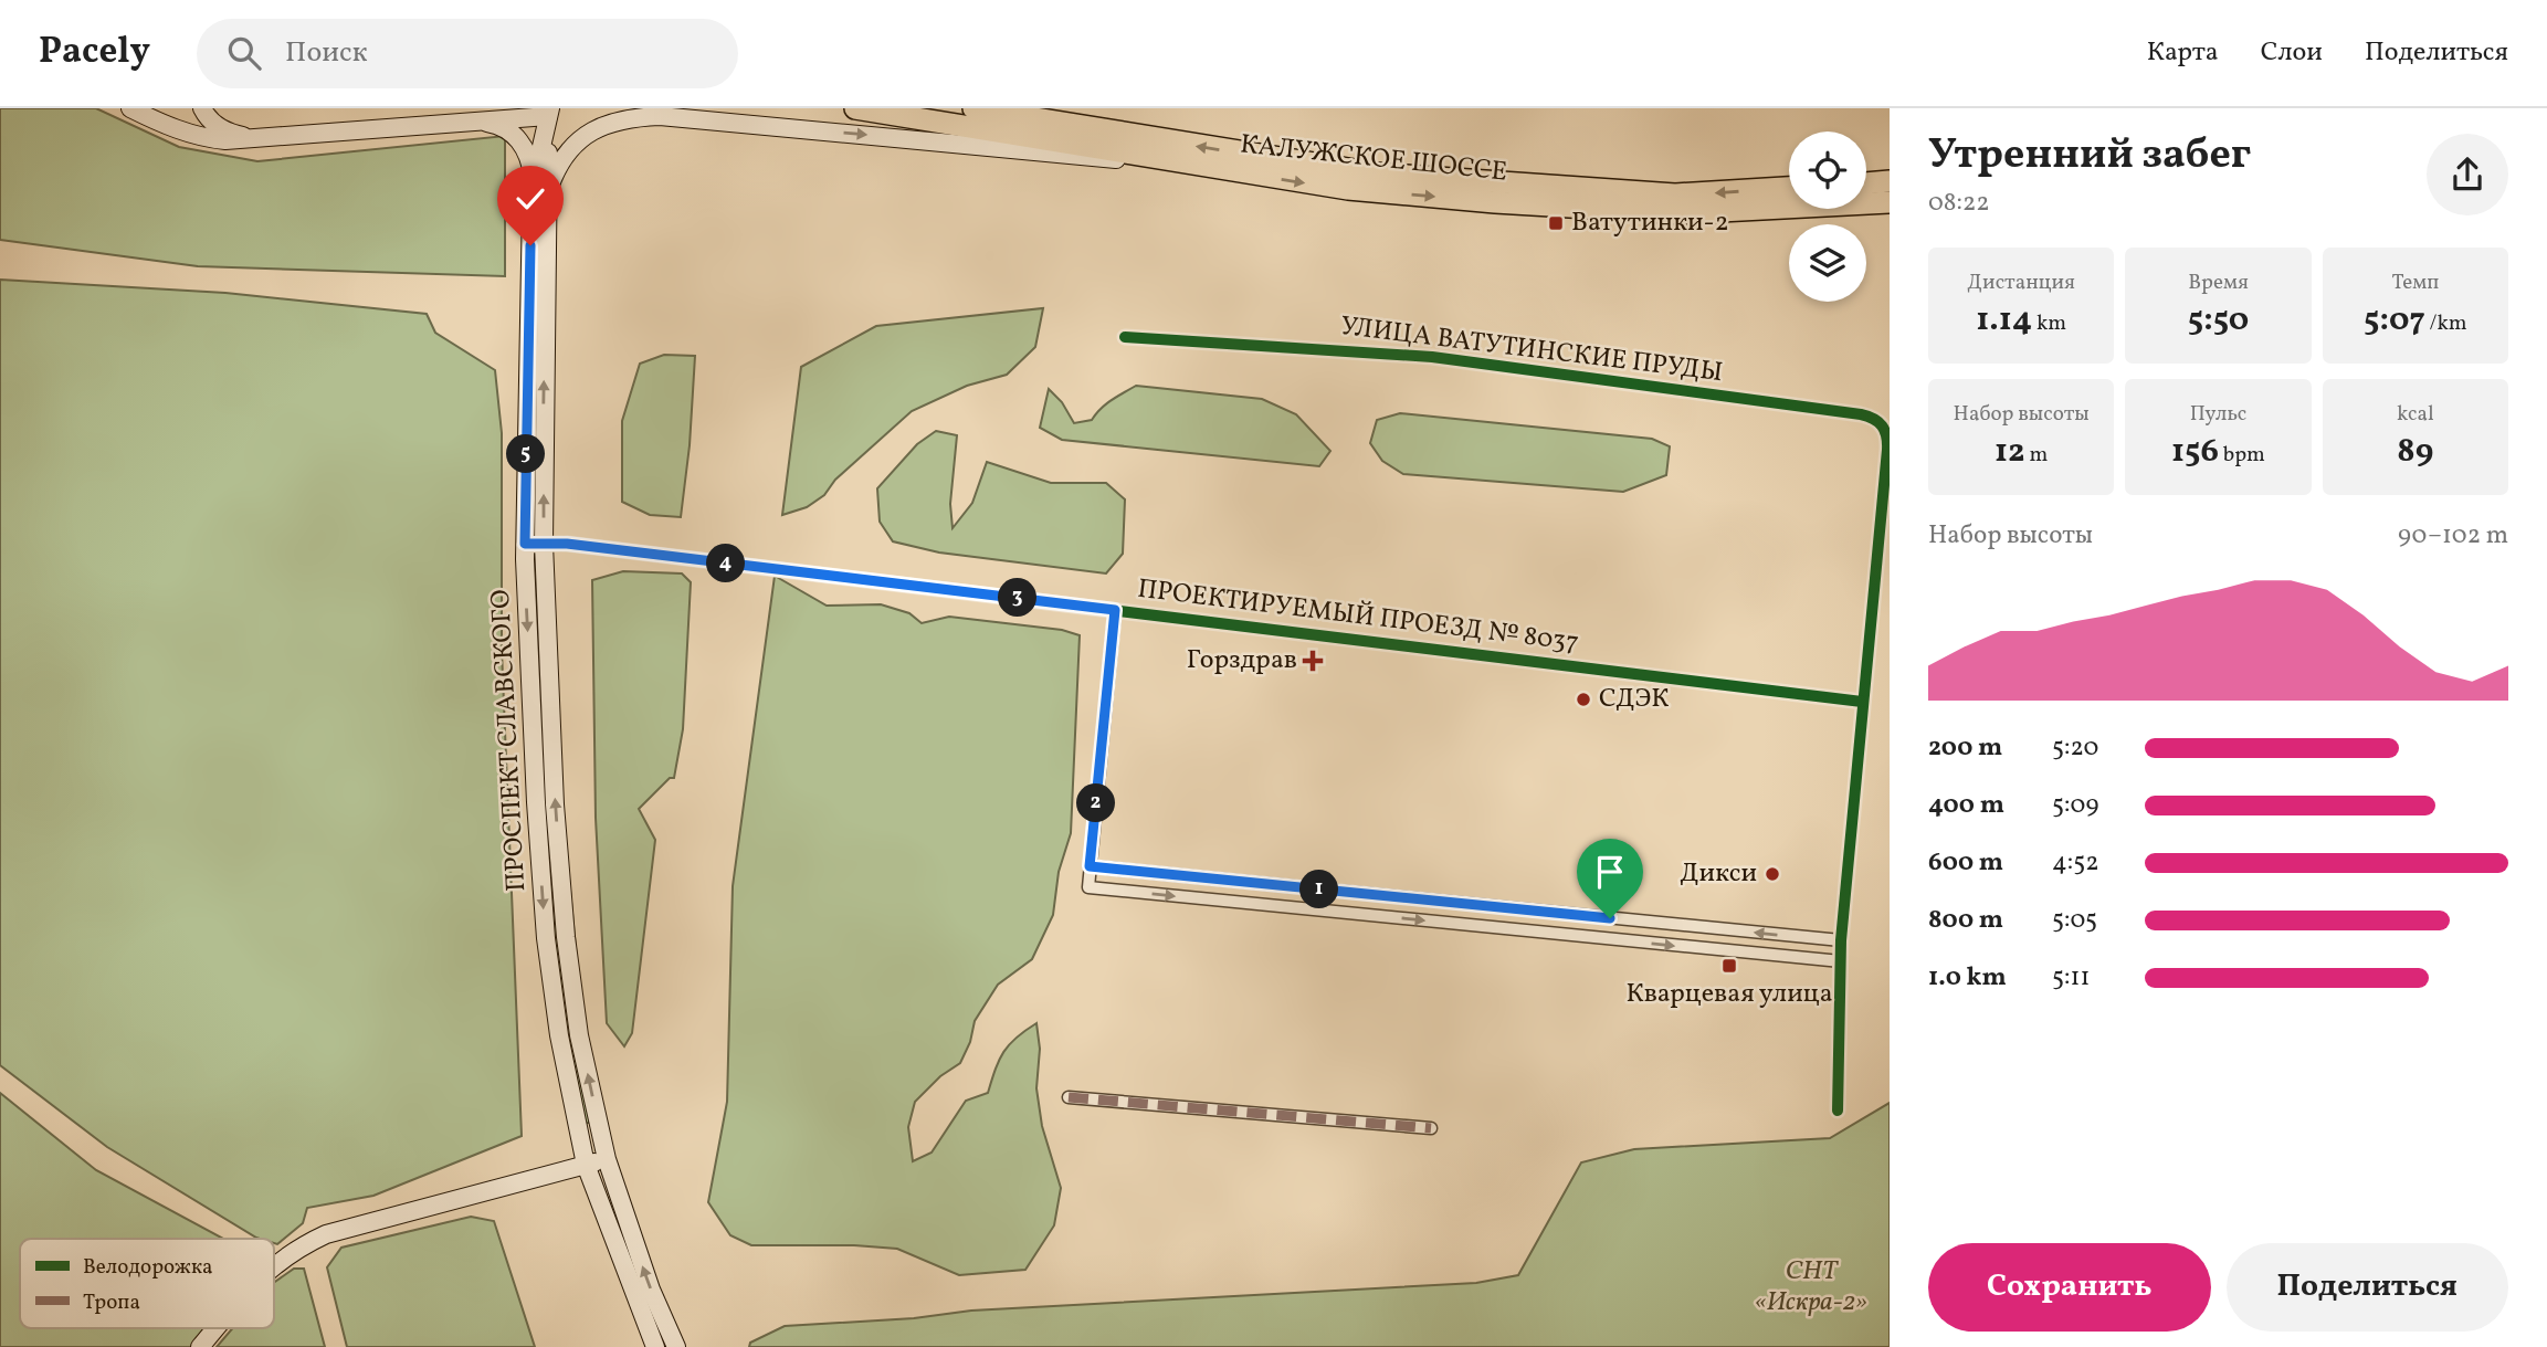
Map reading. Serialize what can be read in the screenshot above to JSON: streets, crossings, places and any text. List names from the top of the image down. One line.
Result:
{"streets":{"highway":["КАЛУЖСКОЕ ШОССЕ"],"main road":["ПРОСПЕКТ СЛАВСКОГО"],"street":["УЛИЦА ВАТУТИНСКИЕ ПРУДЫ","ПРОЕКТИРУЕМЫЙ ПРОЕЗД № 8037"]},"crossings":[["УЛИЦА ВАТУТИНСКИЕ ПРУДЫ","ПРОЕКТИРУЕМЫЙ ПРОЕЗД № 8037"],["ПРОЕКТИРУЕМЫЙ ПРОЕЗД № 8037","ПРОСПЕКТ СЛАВСКОГО"]],"parks":["СНТ «Искра-2»"],"places":{"transit":["Ватутинки-2","Кварцевая улица"],"health":["Горздрав"],"other":["СДЭК","Дикси"]},"legend":["Велодорожка","Тропа"],"page":{"header":"Pacely","search":"Поиск","nav":["Карта","Слои","Поделиться"],"heading":["Утренний забег","08:22"],"stats":[["Дистанция","1.14 km"],["Время","5:50"],["Темп","5:07 /km"],["Набор высоты","12 m"],["Пульс","156 bpm"],["kcal","89"]],"pins":["5","4","3","2","1"],"chart":["Набор высоты","90–102 m"],"list":[{"name":"200 m","note":"5:20"},{"name":"400 m","note":"5:09"},{"name":"600 m","note":"4:52"},{"name":"800 m","note":"5:05"},{"name":"1.0 km","note":"5:11"}],"buttons":["Сохранить","Поделиться"]}}
